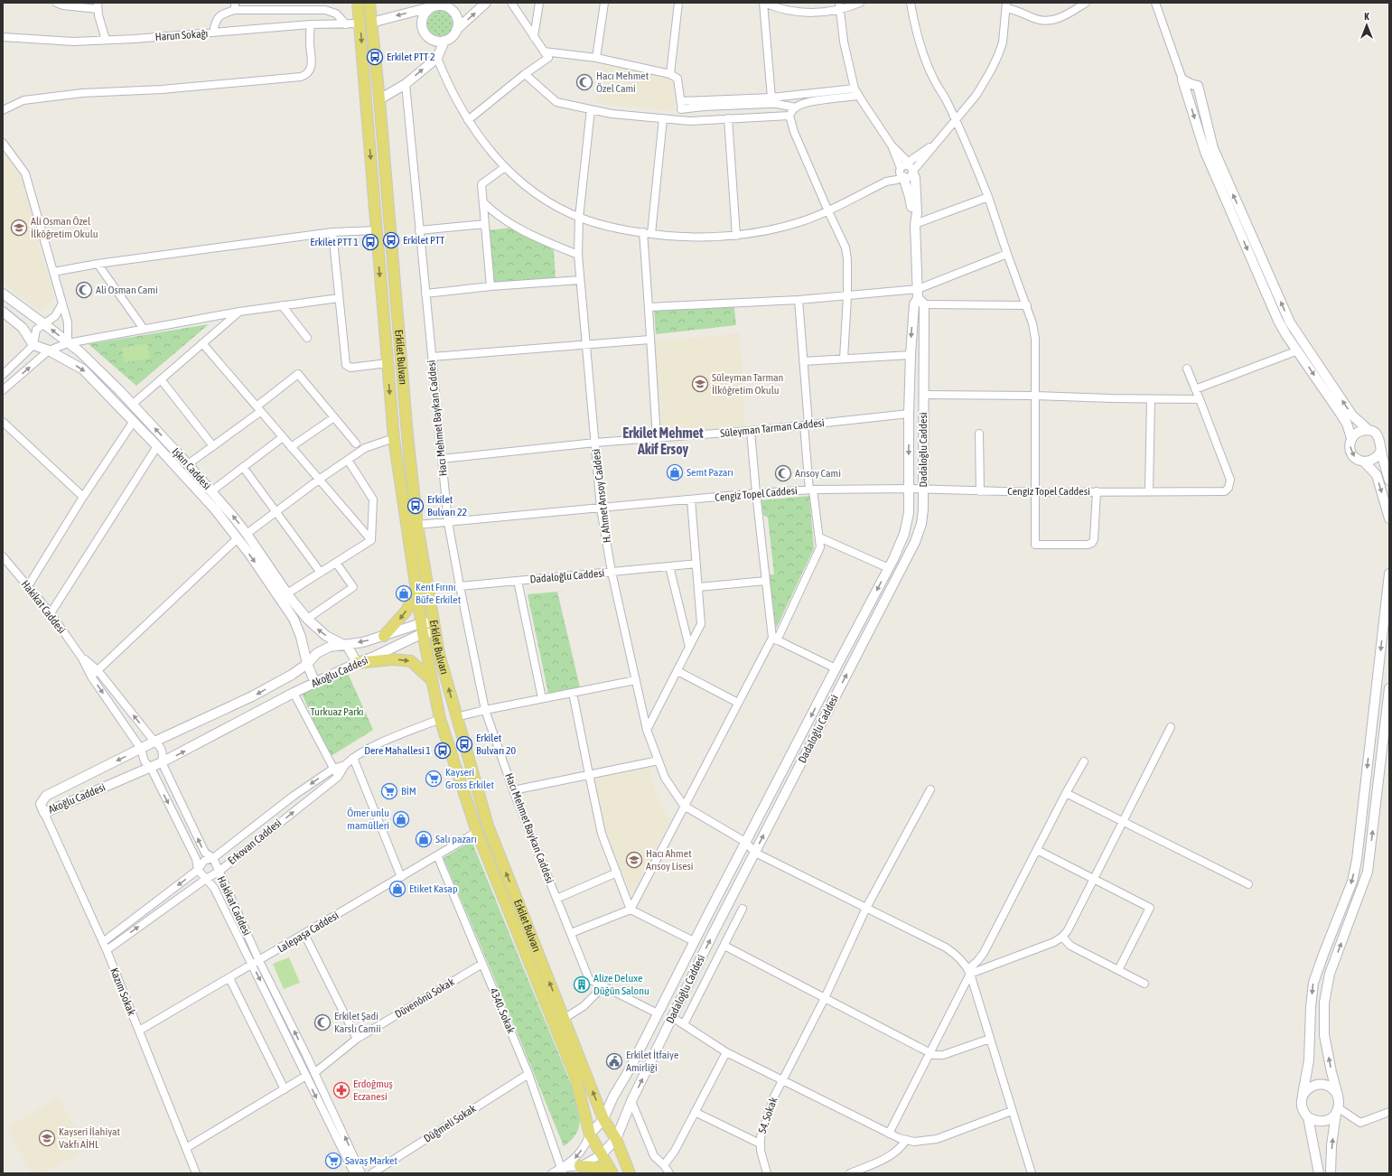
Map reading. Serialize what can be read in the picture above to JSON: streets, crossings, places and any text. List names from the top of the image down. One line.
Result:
{"streets":{"main road":["Erkilet Bulvarı"],"street":["Harun Sokağı","Hacı Mehmet Baykan Caddesi","Süleyman Tarman Caddesi","Dadaloğlu Caddesi","Işkın Caddesi","Cengiz Topel Caddesi","H. Ahmet Arısoy Caddesi","Hakikat Caddesi","Akoğlu Caddesi","Erkovan Caddesi","Lalepaşa Caddesi","Kazım Sokak","Düvenönü Sokak","4340. Sokak","54. Sokak","Düğmeli Sokak"]},"crossings":[["Harun Sokağı","Erkilet Bulvarı"],["Erkilet Bulvarı","Dadaloğlu Caddesi"],["Erkilet Bulvarı","Cengiz Topel Caddesi"],["Erkilet Bulvarı","Akoğlu Caddesi"],["Erkilet Bulvarı","Erkovan Caddesi"],["Erkilet Bulvarı","Lalepaşa Caddesi"],["Hacı Mehmet Baykan Caddesi","Süleyman Tarman Caddesi"],["Hacı Mehmet Baykan Caddesi","Dadaloğlu Caddesi"],["Hacı Mehmet Baykan Caddesi","Cengiz Topel Caddesi"],["Süleyman Tarman Caddesi","Dadaloğlu Caddesi"],["Süleyman Tarman Caddesi","H. Ahmet Arısoy Caddesi"],["Dadaloğlu Caddesi","Cengiz Topel Caddesi"],["Dadaloğlu Caddesi","H. Ahmet Arısoy Caddesi"],["Işkın Caddesi","Akoğlu Caddesi"],["Cengiz Topel Caddesi","H. Ahmet Arısoy Caddesi"],["Hakikat Caddesi","Akoğlu Caddesi"],["Hakikat Caddesi","Erkovan Caddesi"],["Hakikat Caddesi","Lalepaşa Caddesi"],["Hakikat Caddesi","Düvenönü Sokak"],["Akoğlu Caddesi","Kazım Sokak"],["Erkovan Caddesi","Kazım Sokak"],["Lalepaşa Caddesi","Kazım Sokak"],["Lalepaşa Caddesi","4340. Sokak"],["Düvenönü Sokak","4340. Sokak"],["4340. Sokak","Düğmeli Sokak"]],"districts":["Erkilet Mehmet Akif Ersoy"],"parks":["Turkuaz Parkı"],"places":{"bus stop":["Erkilet PTT 2","Erkilet PTT","Erkilet PTT 1","Erkilet Bulvarı 22","Erkilet Bulvarı 20","Dere Mahallesi 1"],"mosque":["Hacı Mehmet Özel Cami","Ali Osman Cami","Arısoy Cami","Erkilet Şadi Karslı Camii"],"school or university":["Ali Osman Özel İlköğretim Okulu","Süleyman Tarman İlköğretim Okulu","Hacı Ahmet Arısoy Lisesi","Kayseri İlahiyat Vakfı AİHL"],"shop":["Semt Pazarı","Kent Fırını Büfe Erkilet","Ömer unlu mamülleri","Salı pazarı","Etiket Kasap"],"supermarket":["Kayseri Gross Erkilet","BİM","Savaş Market"],"building":["Alize Deluxe Düğün Salonu"],"public building":["Erkilet İtfaiye Amirliği"],"pharmacy":["Erdoğmuş Eczanesi"]},"north":"top"}
